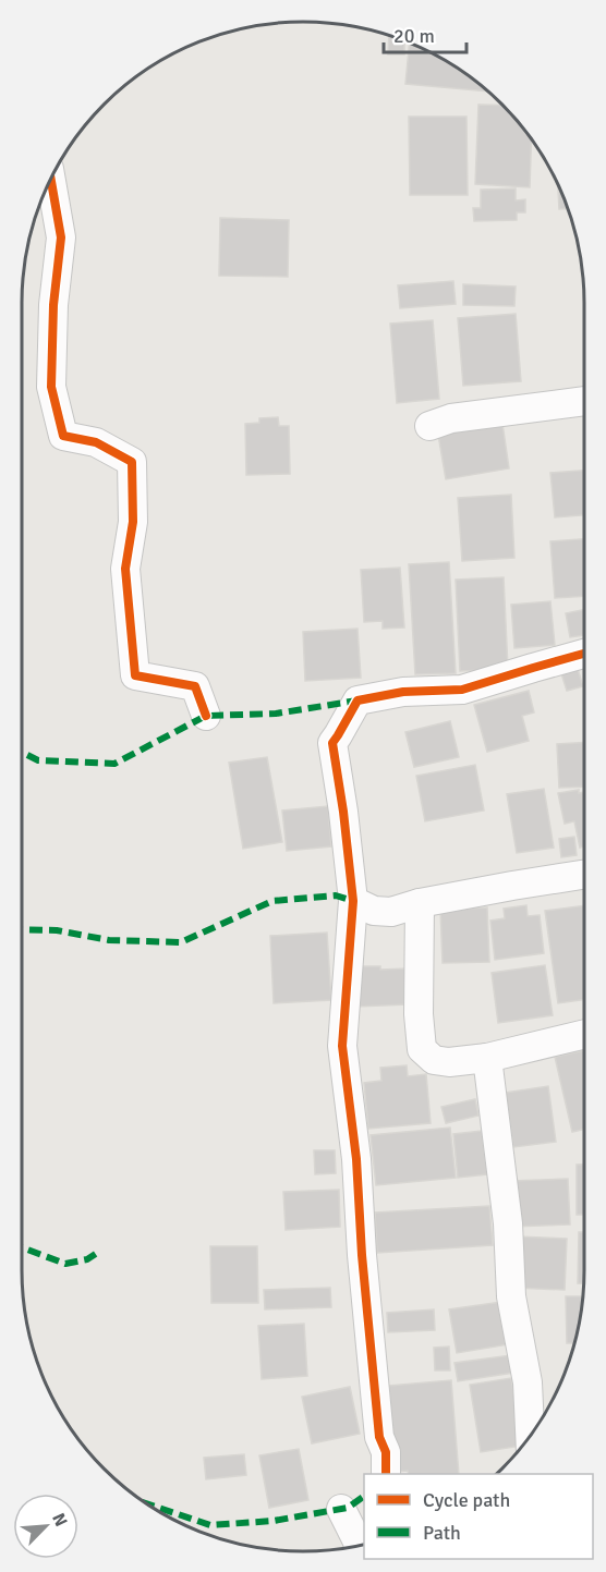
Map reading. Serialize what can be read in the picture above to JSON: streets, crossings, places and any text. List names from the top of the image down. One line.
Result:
{"legend":["Cycle path","Path"],"scale_bar":"20 m","north":"top right"}
